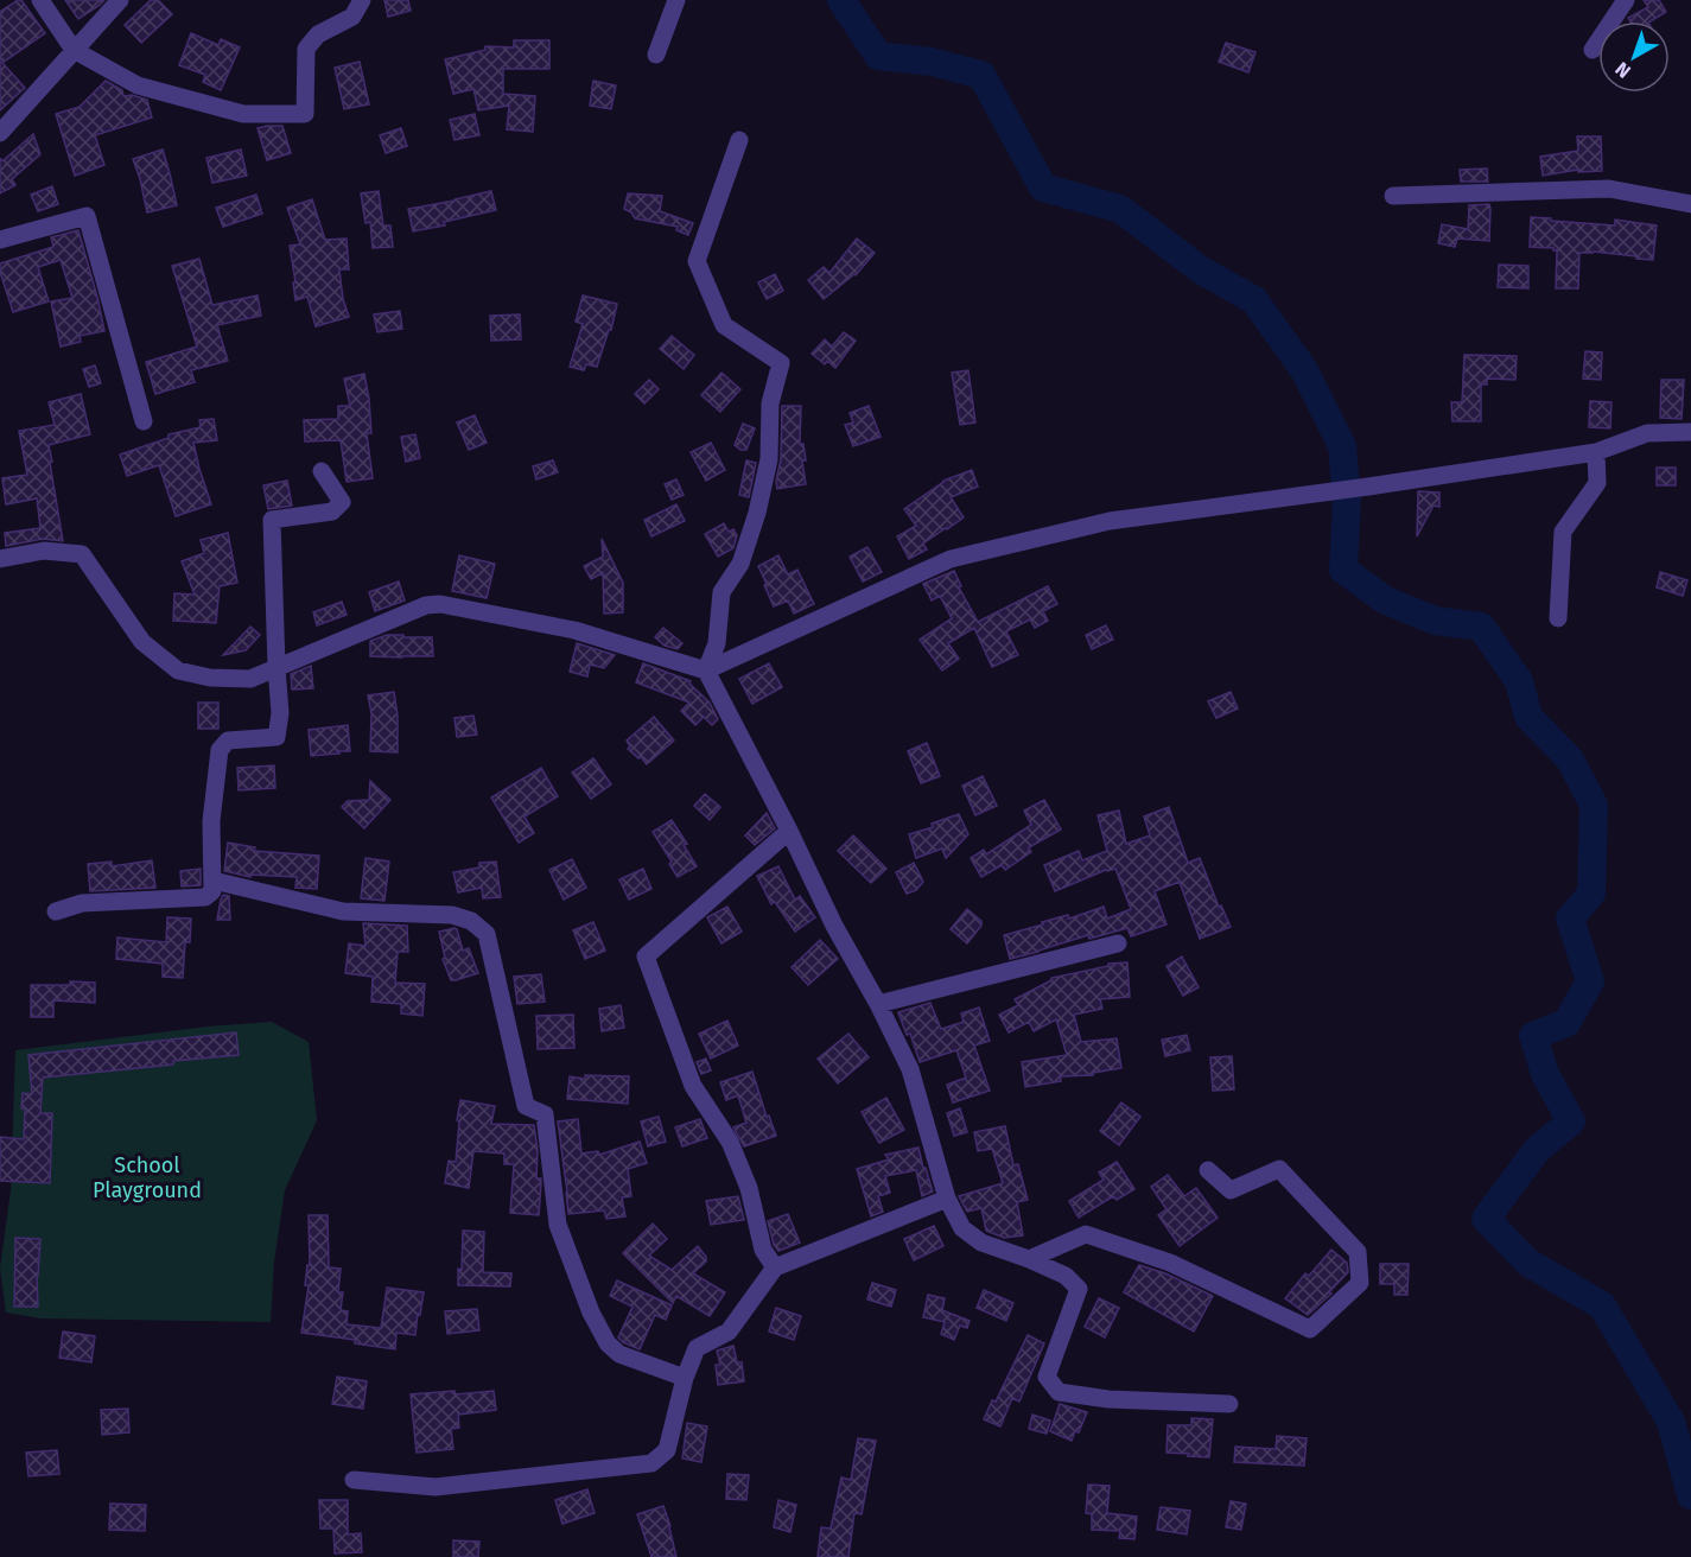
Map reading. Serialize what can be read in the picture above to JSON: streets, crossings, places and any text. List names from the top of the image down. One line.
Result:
{"parks":["School Playground"],"north":"bottom left"}
